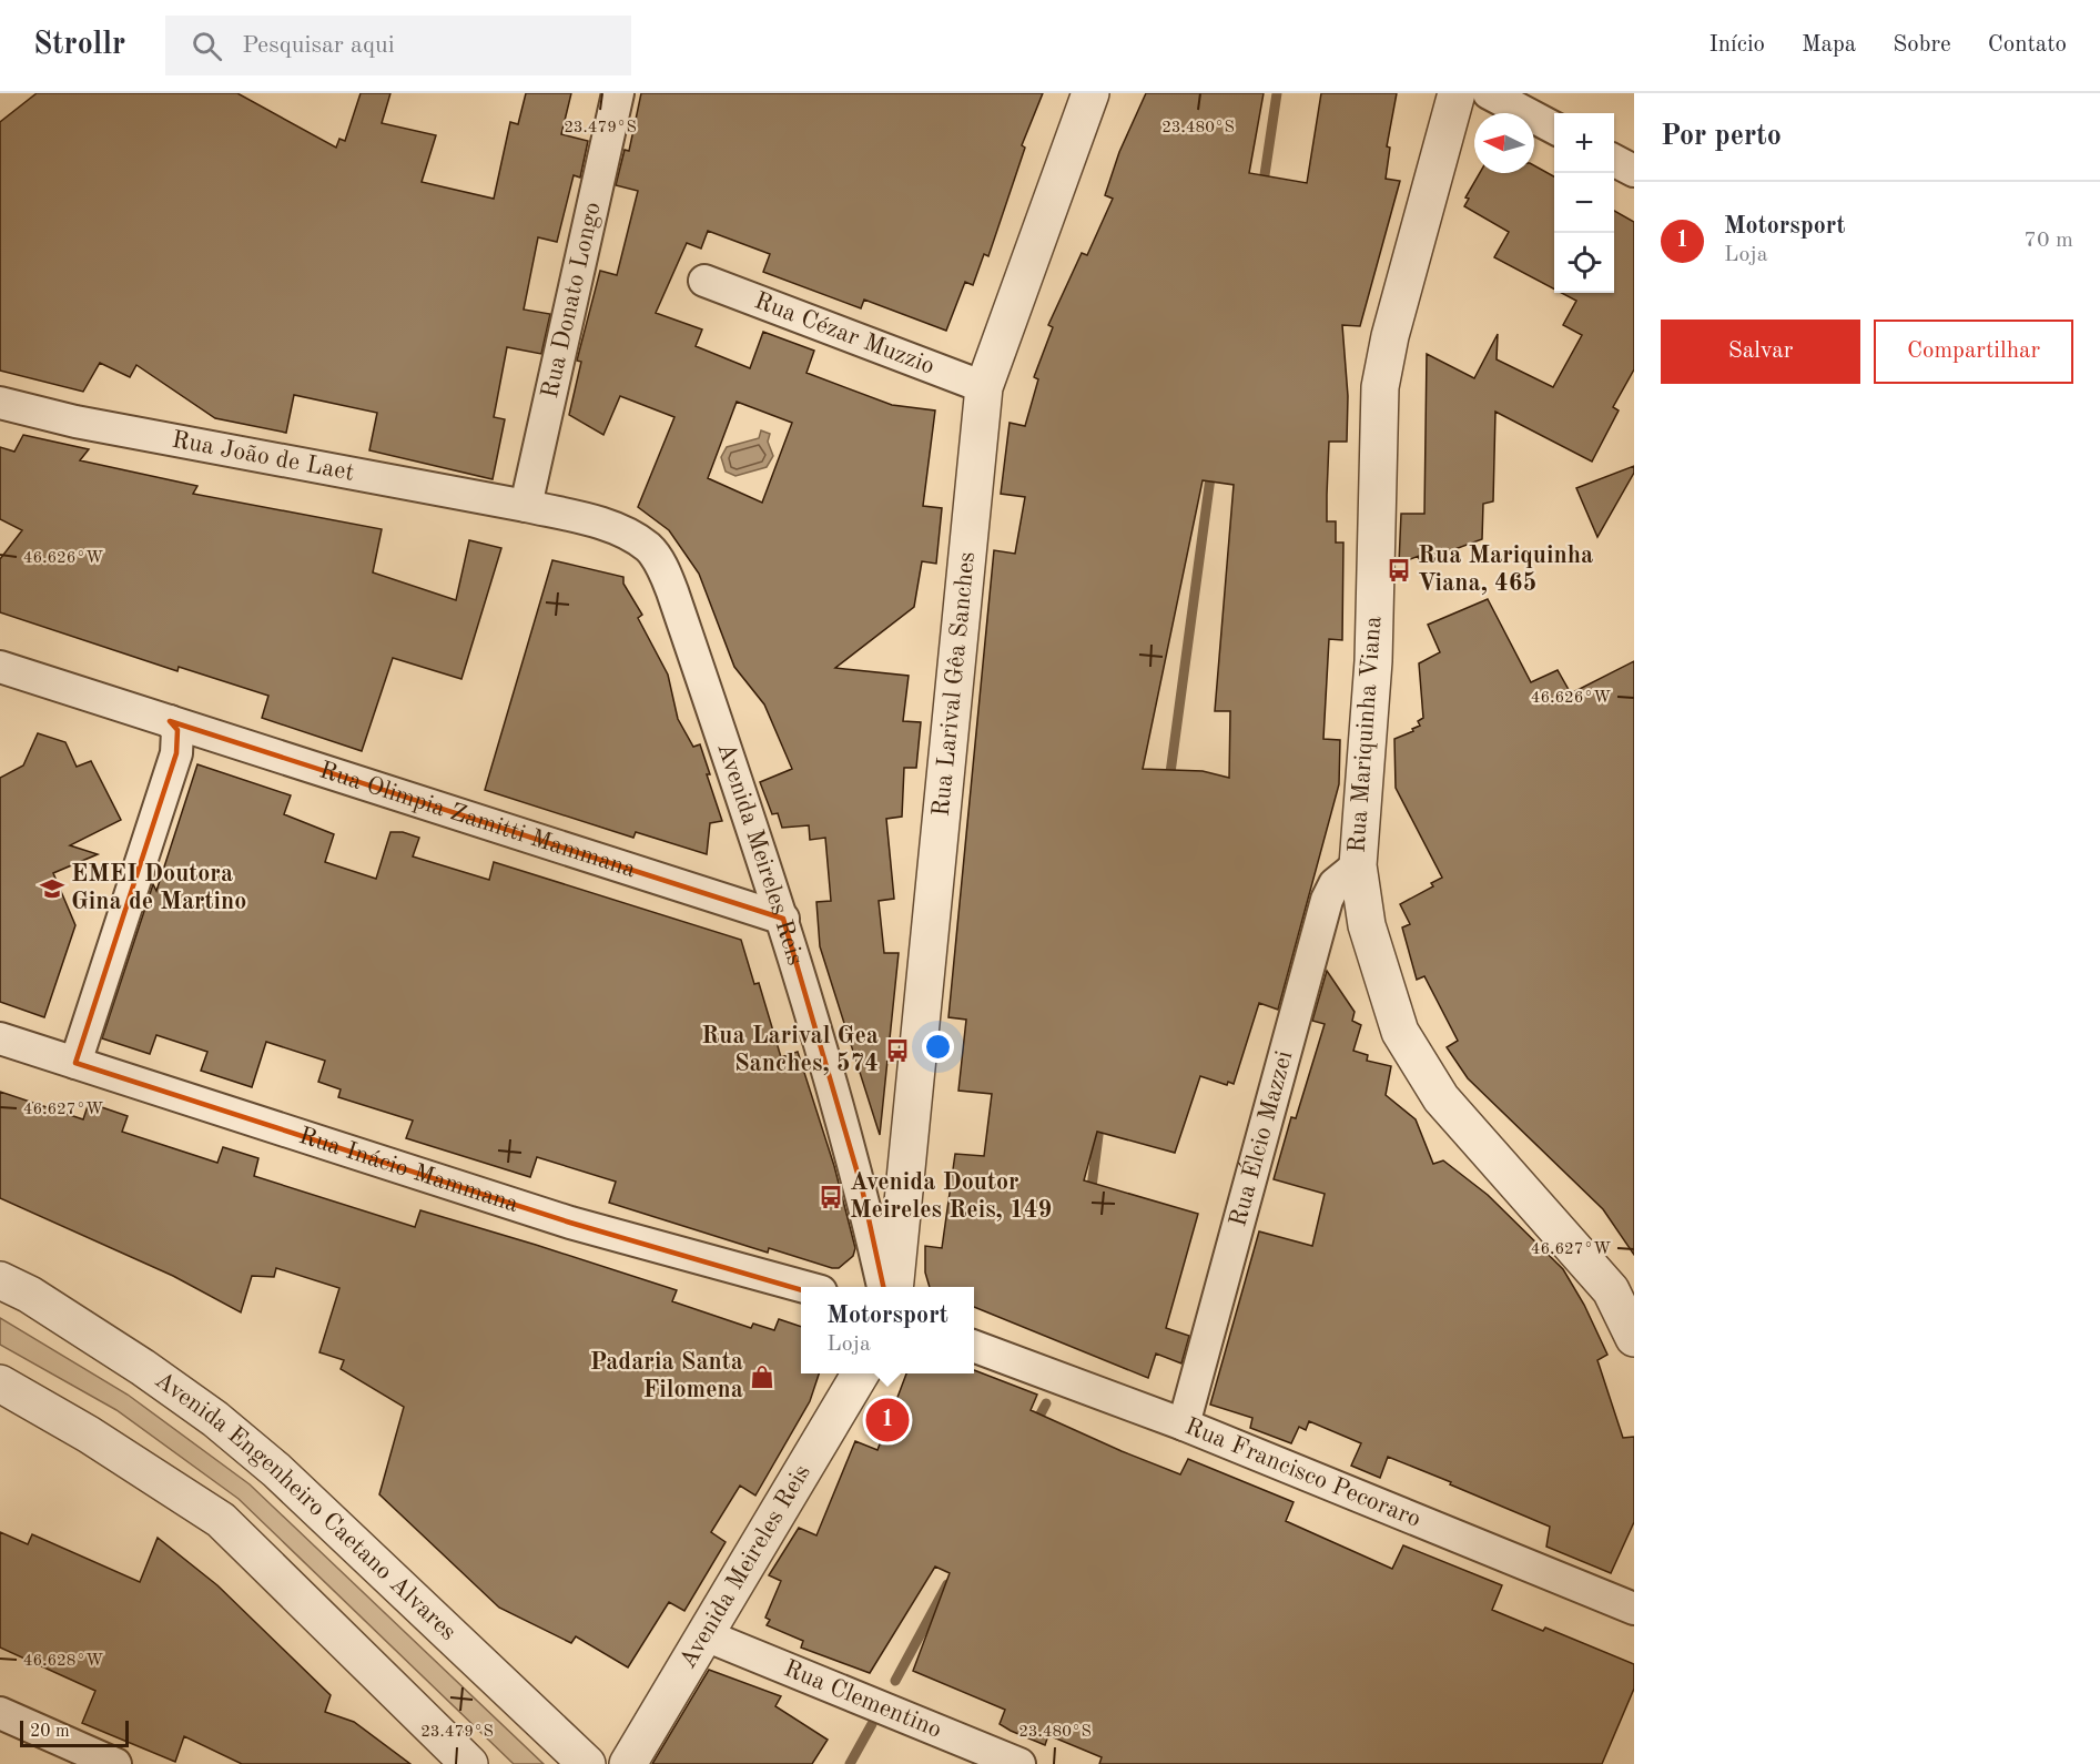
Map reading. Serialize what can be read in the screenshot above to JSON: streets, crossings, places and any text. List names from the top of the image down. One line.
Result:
{"streets":{"street":["Rua Donato Longo","Rua Cézar Muzzio","Rua João de Laet","Rua Larival Gêa Sanches","Rua Mariquinha Viana","Rua Olimpia Zamitti Mammana","Avenida Meireles Reis","Rua Élcio Mazzei","Rua Inácio Mammana","Rua Francisco Pecoraro","Avenida Engenheiro Caetano Alvares","Rua Clementino"]},"crossings":[["Rua Donato Longo","Rua João de Laet"],["Rua Donato Longo","Avenida Meireles Reis"],["Rua Cézar Muzzio","Rua Larival Gêa Sanches"],["Rua João de Laet","Avenida Meireles Reis"],["Rua Mariquinha Viana","Rua Élcio Mazzei"],["Rua Olimpia Zamitti Mammana","Avenida Meireles Reis"],["Avenida Meireles Reis","Rua Clementino"],["Rua Élcio Mazzei","Rua Francisco Pecoraro"]],"places":{"bus stop":["Rua Mariquinha Viana, 465","Rua Larival Gea Sanches, 574","Avenida Doutor Meireles Reis, 149"],"school or university":["EMEI Doutora Gina de Martino"],"shop":["Padaria Santa Filomena"]},"scale_bar":"20 m","north":"left","page":{"header":"Strollr","search":"Pesquisar aqui","nav":["Início","Mapa","Sobre","Contato"],"heading":"Por perto","map_buttons":["+","−"],"list":[{"mark":"1","name":"Motorsport","note":"Loja","value":"70 m"}],"buttons":["Salvar","Compartilhar"],"popup":["Motorsport","Loja"],"pins":"1","scale":"20 m"},"coordinates":["23.479°S","23.480°S","46.626°W","46.627°W","46.628°W"]}
